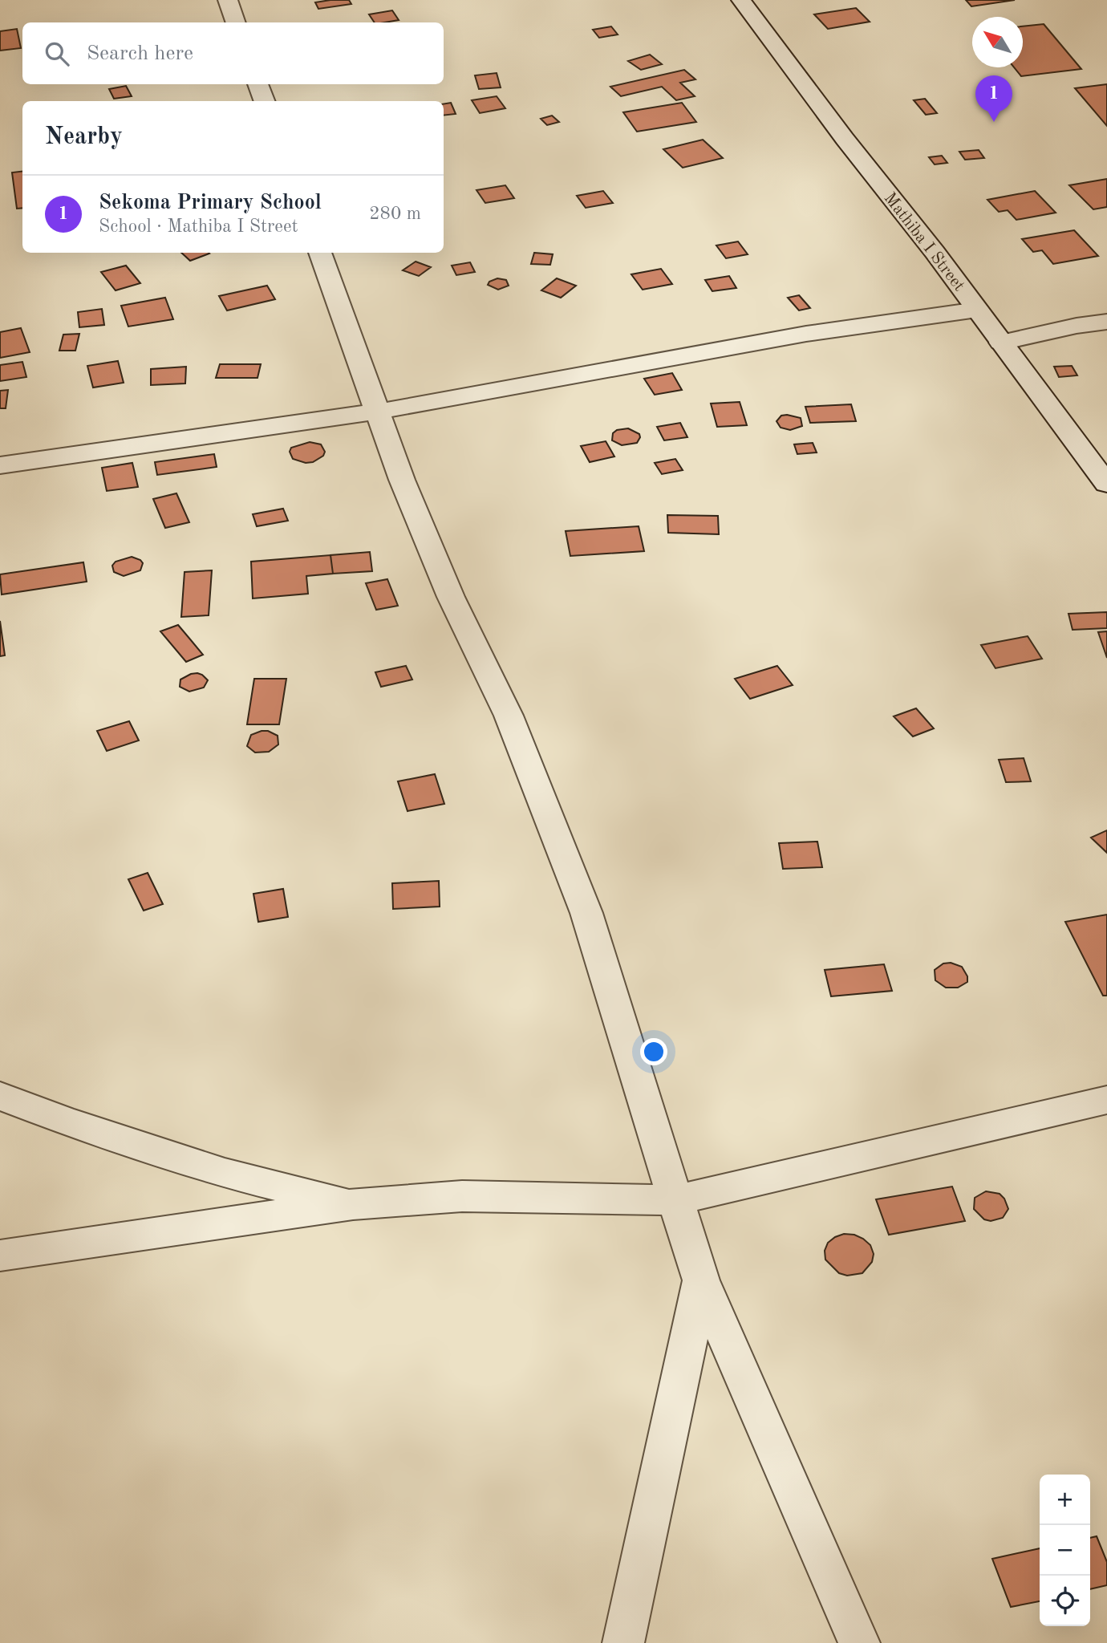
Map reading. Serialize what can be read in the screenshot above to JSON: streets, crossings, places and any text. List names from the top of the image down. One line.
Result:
{"streets":{"street":["Mathiba I Street"]},"north":"top left","page":{"search":"Search here","pins":"1","heading":"Nearby","list":[{"mark":"1","name":"Sekoma Primary School","note":"School · Mathiba I Street","value":"280 m"}],"map_buttons":["+","−"]}}
